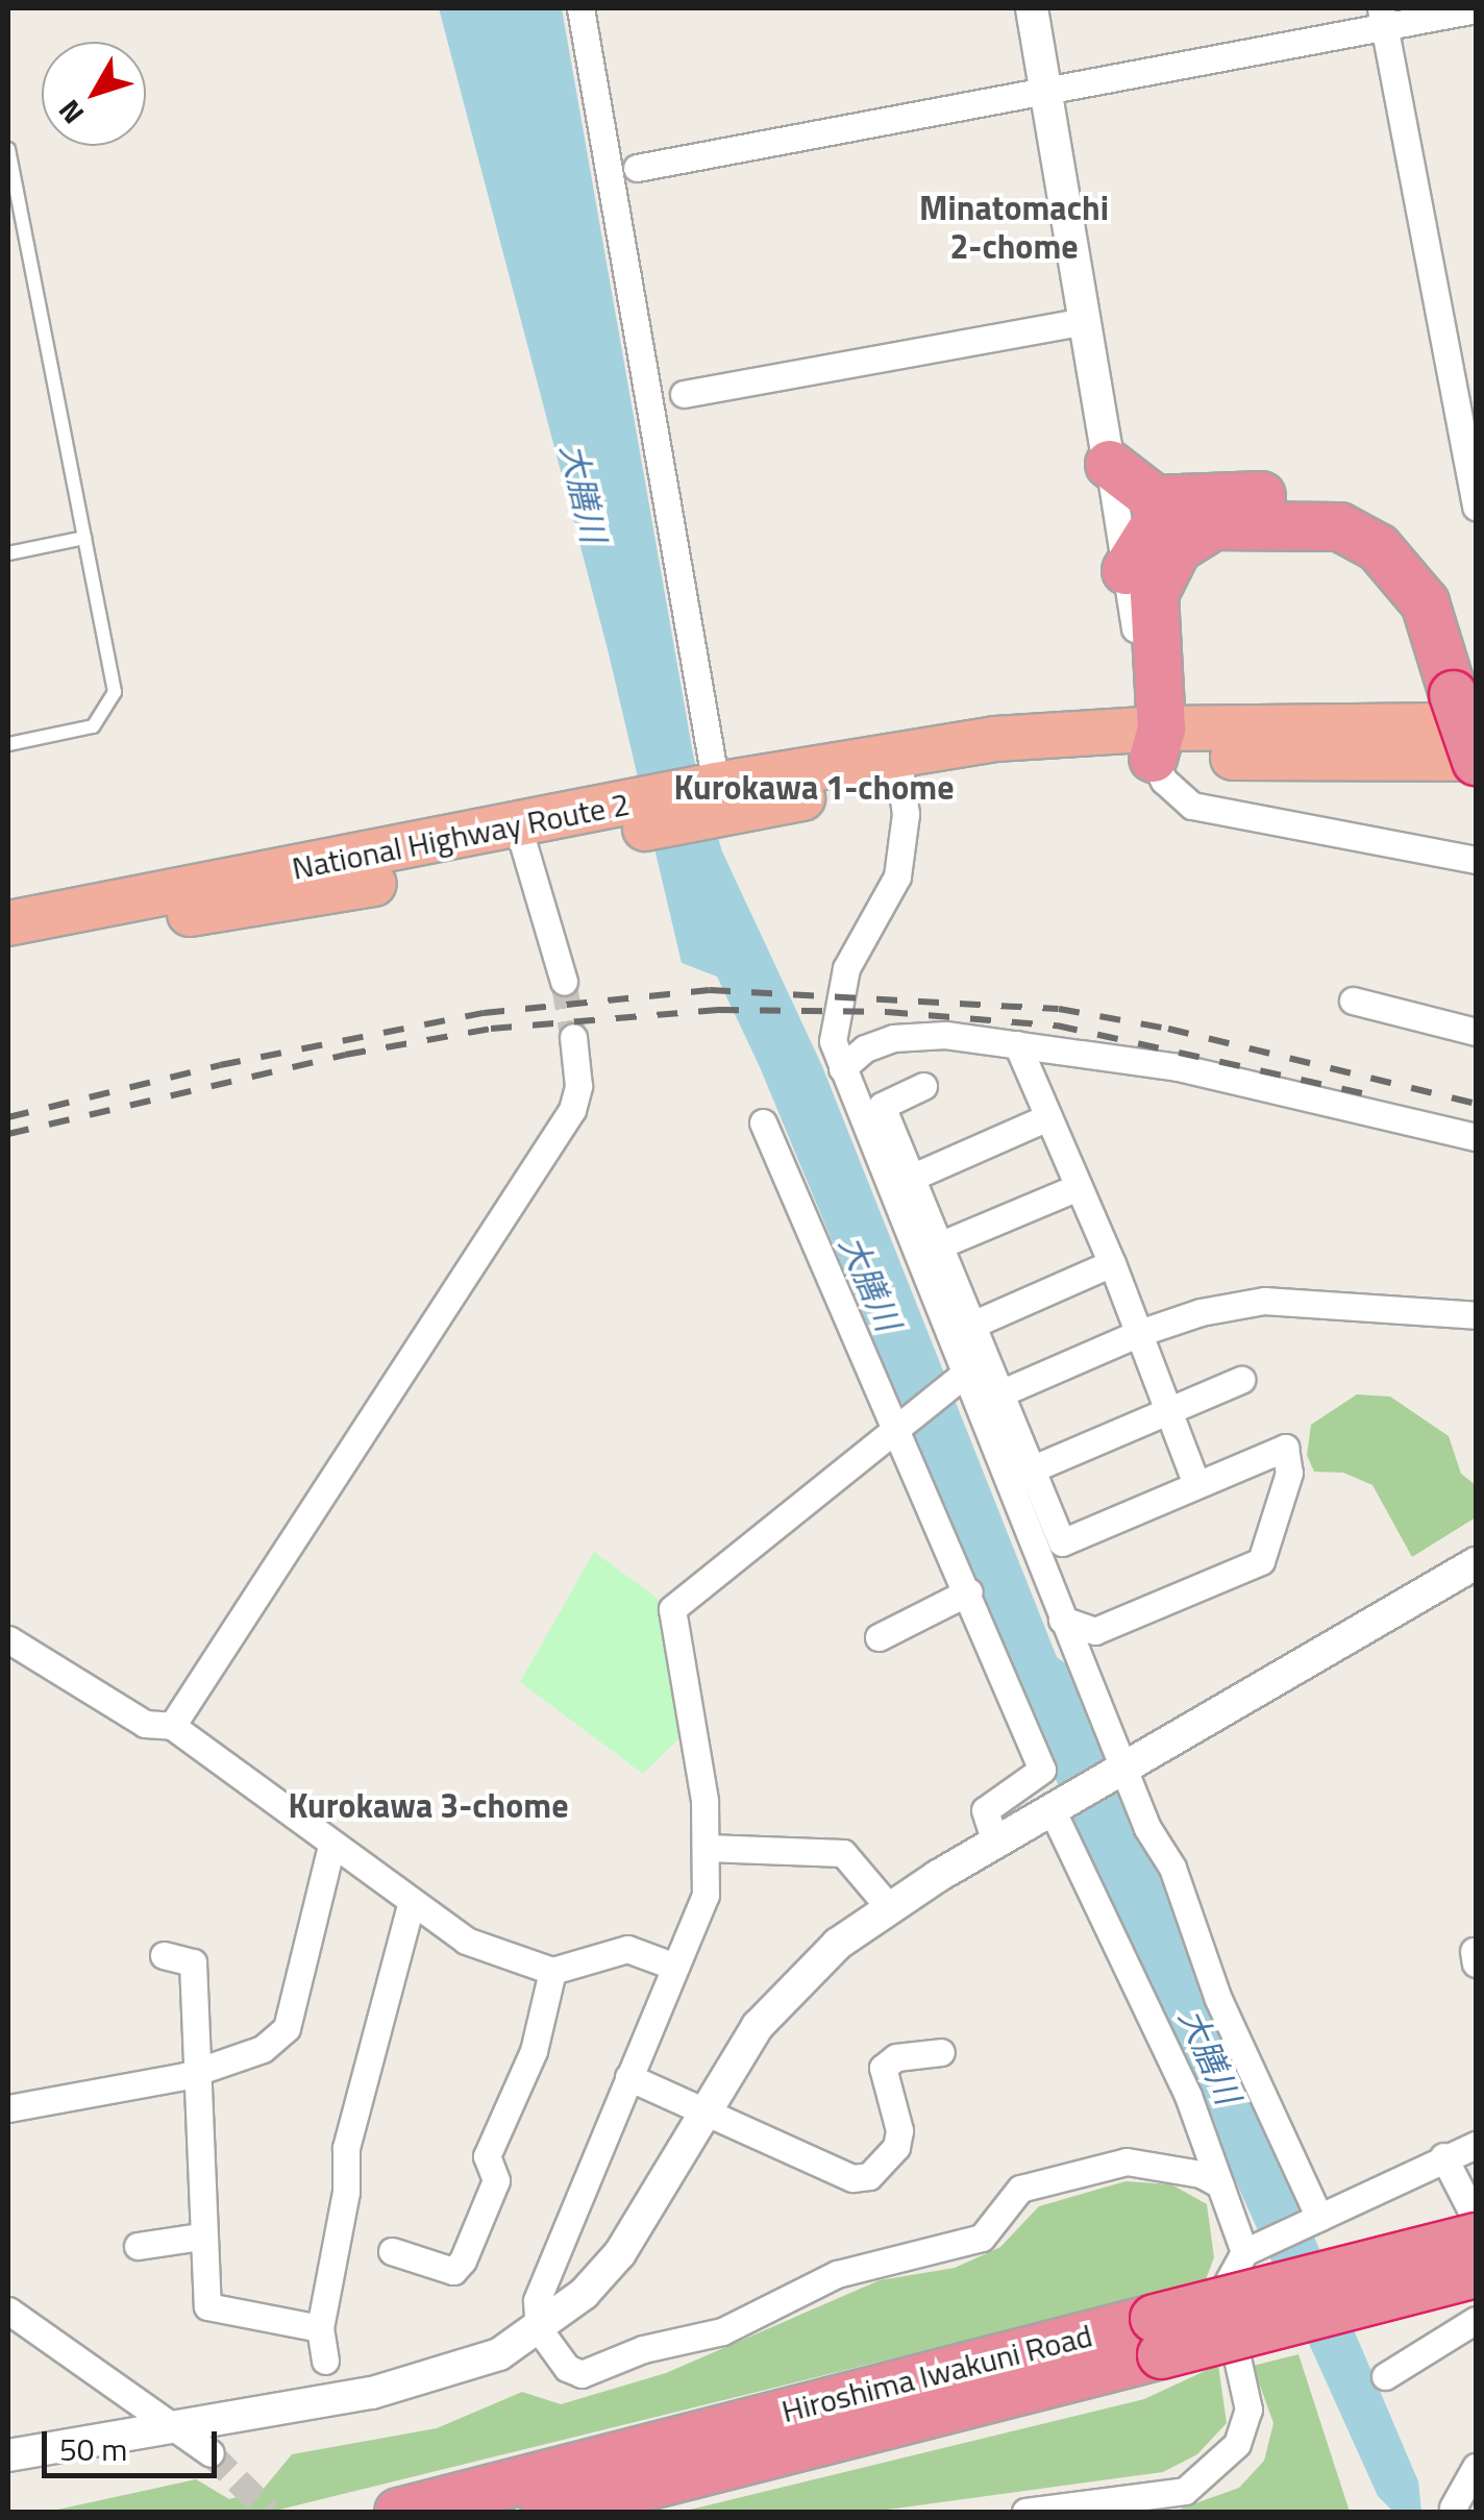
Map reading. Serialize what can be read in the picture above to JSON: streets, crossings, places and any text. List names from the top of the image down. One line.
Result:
{"streets":{"highway":["National Highway Route 2","Hiroshima Iwakuni Road"]},"districts":["Minatomachi 2-chome","Kurokawa 1-chome","Kurokawa 3-chome"],"water":["大膳川"],"scale_bar":"50 m","north":"bottom left"}
